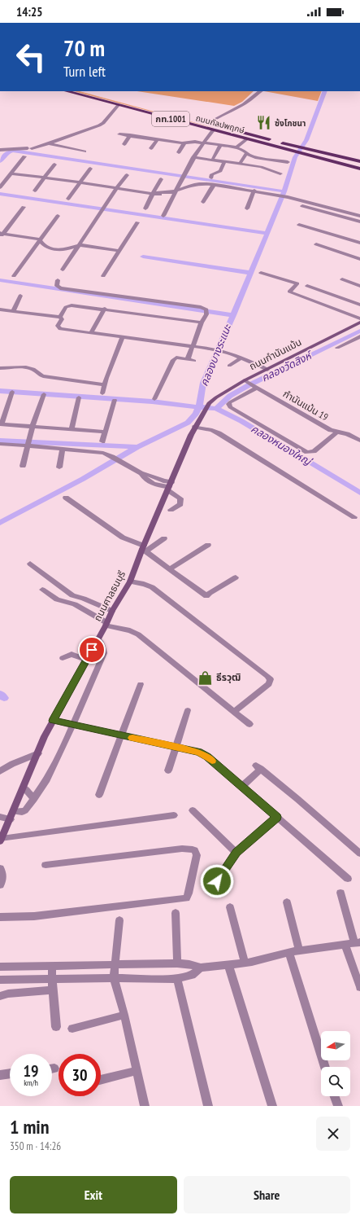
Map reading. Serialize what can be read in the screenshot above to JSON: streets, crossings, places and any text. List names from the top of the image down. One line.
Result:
{"streets":{"main road":["กท.1001","ถนนกัลปพฤกษ์"],"street":["ถนนกำนันแม้น","กำนันแม้น 19","ถนนศาลธนบุรี"]},"crossings":[["ถนนกำนันแม้น","กำนันแม้น 19"],["ถนนกำนันแม้น","ถนนศาลธนบุรี"]],"water":["คลองบางระแนะ","คลองวัดสิงห์","คลองหนองใหญ่"],"places":{"restaurant":["ซ้งโภชนา"],"shop":["ธีรวุฒิ"]},"north":"left","page":{"status":"14:25","turn":["70 m","Turn left"],"speed":"19 km/h","limit":"30","heading":["1 min","350 m · 14:26"],"buttons":["Exit","Share"]}}
